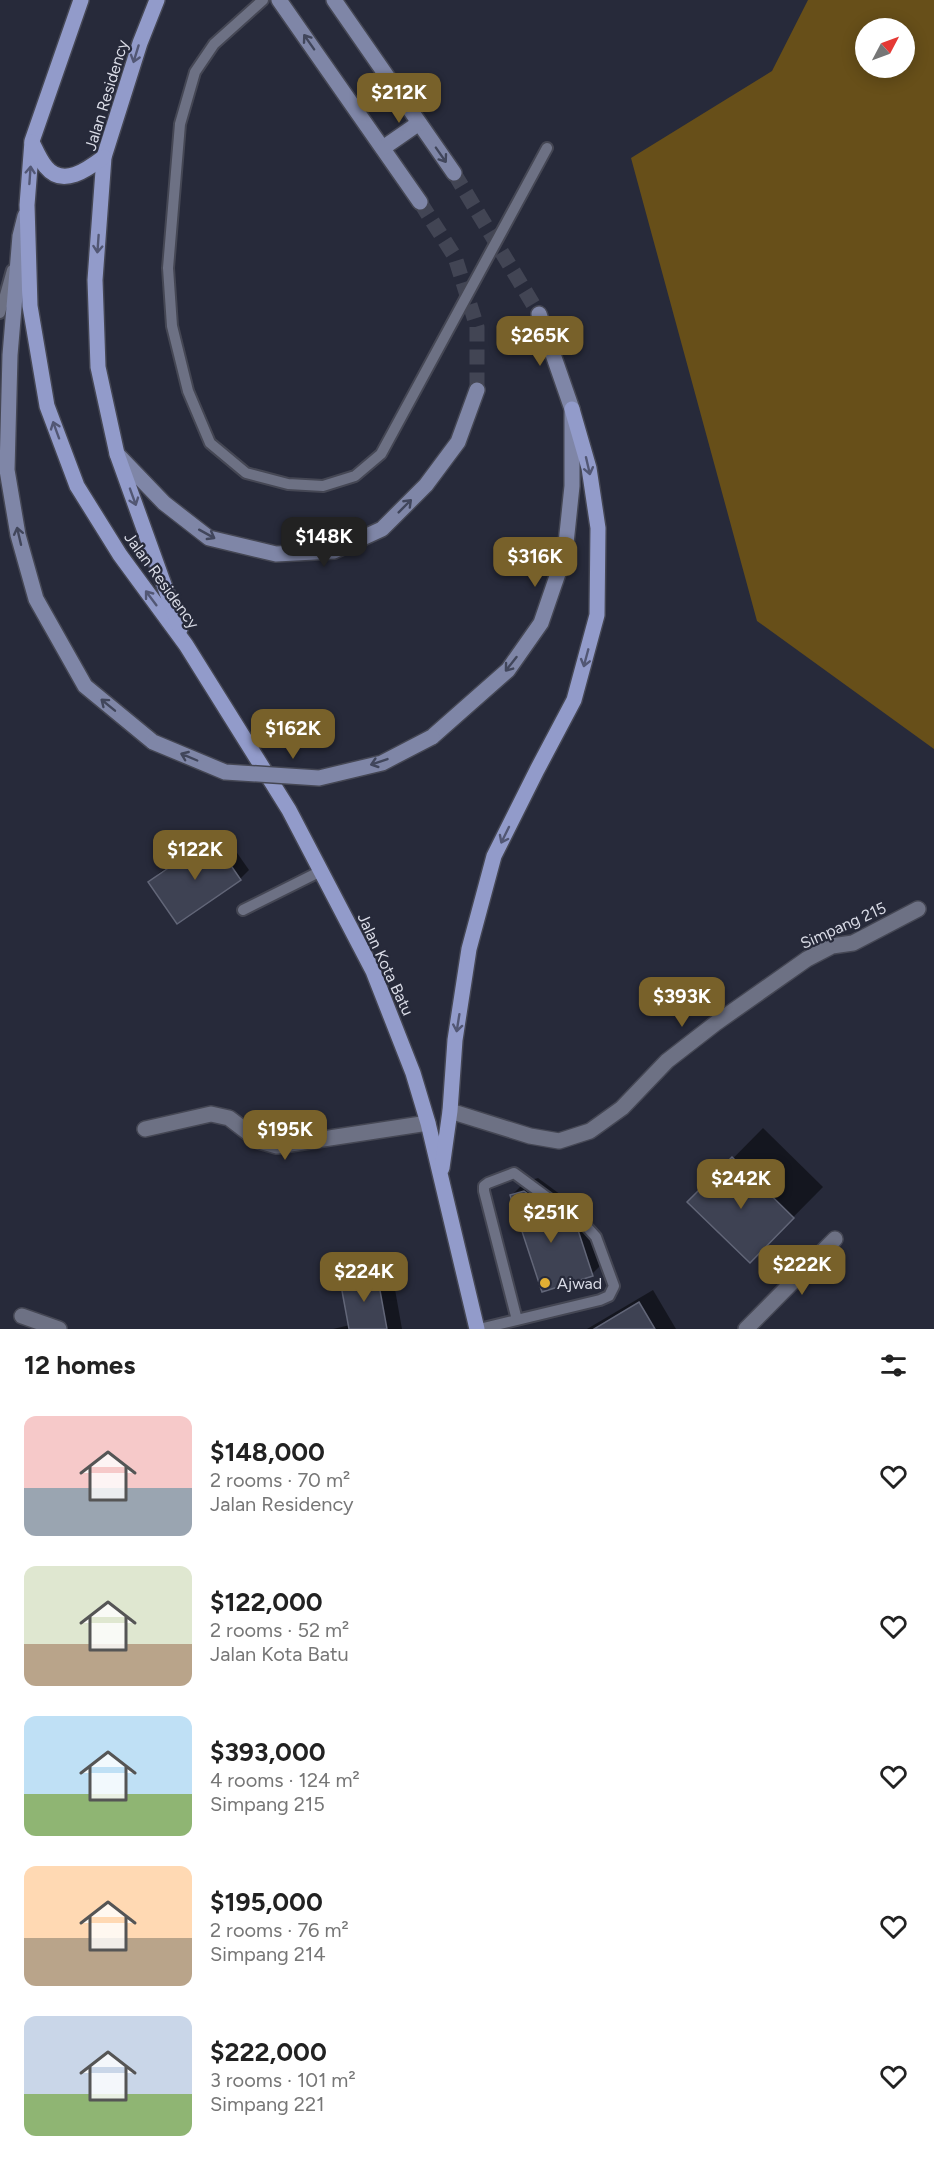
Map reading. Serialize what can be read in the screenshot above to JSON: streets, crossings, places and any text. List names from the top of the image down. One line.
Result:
{"streets":{"main road":["Jalan Residency","Jalan Kota Batu"],"street":["Simpang 215"]},"crossings":[["Jalan Residency","Jalan Kota Batu"]],"places":["Ajwad"],"north":"top right","page":{"price":["$212K","$265K","$148K","$316K","$162K","$122K","$393K","$195K","$242K","$251K","$222K","$224K"],"heading":"12 homes","list":[{"name":"$148,000","note":"2 rooms · 70 m² · Jalan Residency"},{"name":"$122,000","note":"2 rooms · 52 m² · Jalan Kota Batu"},{"name":"$393,000","note":"4 rooms · 124 m² · Simpang 215"},{"name":"$195,000","note":"2 rooms · 76 m² · Simpang 214"},{"name":"$222,000","note":"3 rooms · 101 m² · Simpang 221"}]}}
